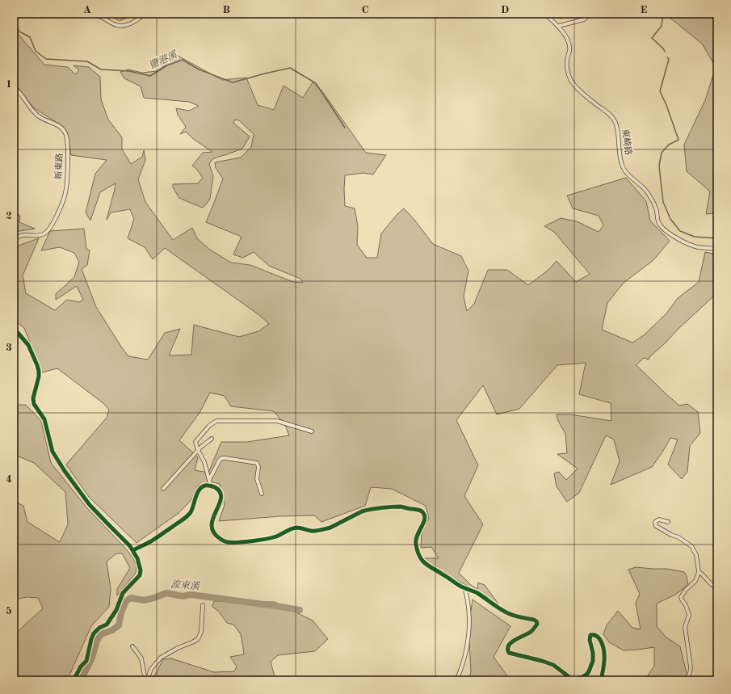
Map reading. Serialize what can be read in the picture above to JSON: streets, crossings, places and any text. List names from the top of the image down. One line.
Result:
{"streets":{"street":["東崎路","新東路"]},"water":["鹽港溪","流東溪"],"grid":{"columns":["A","B","C","D","E"],"rows":["1","2","3","4","5"]}}
